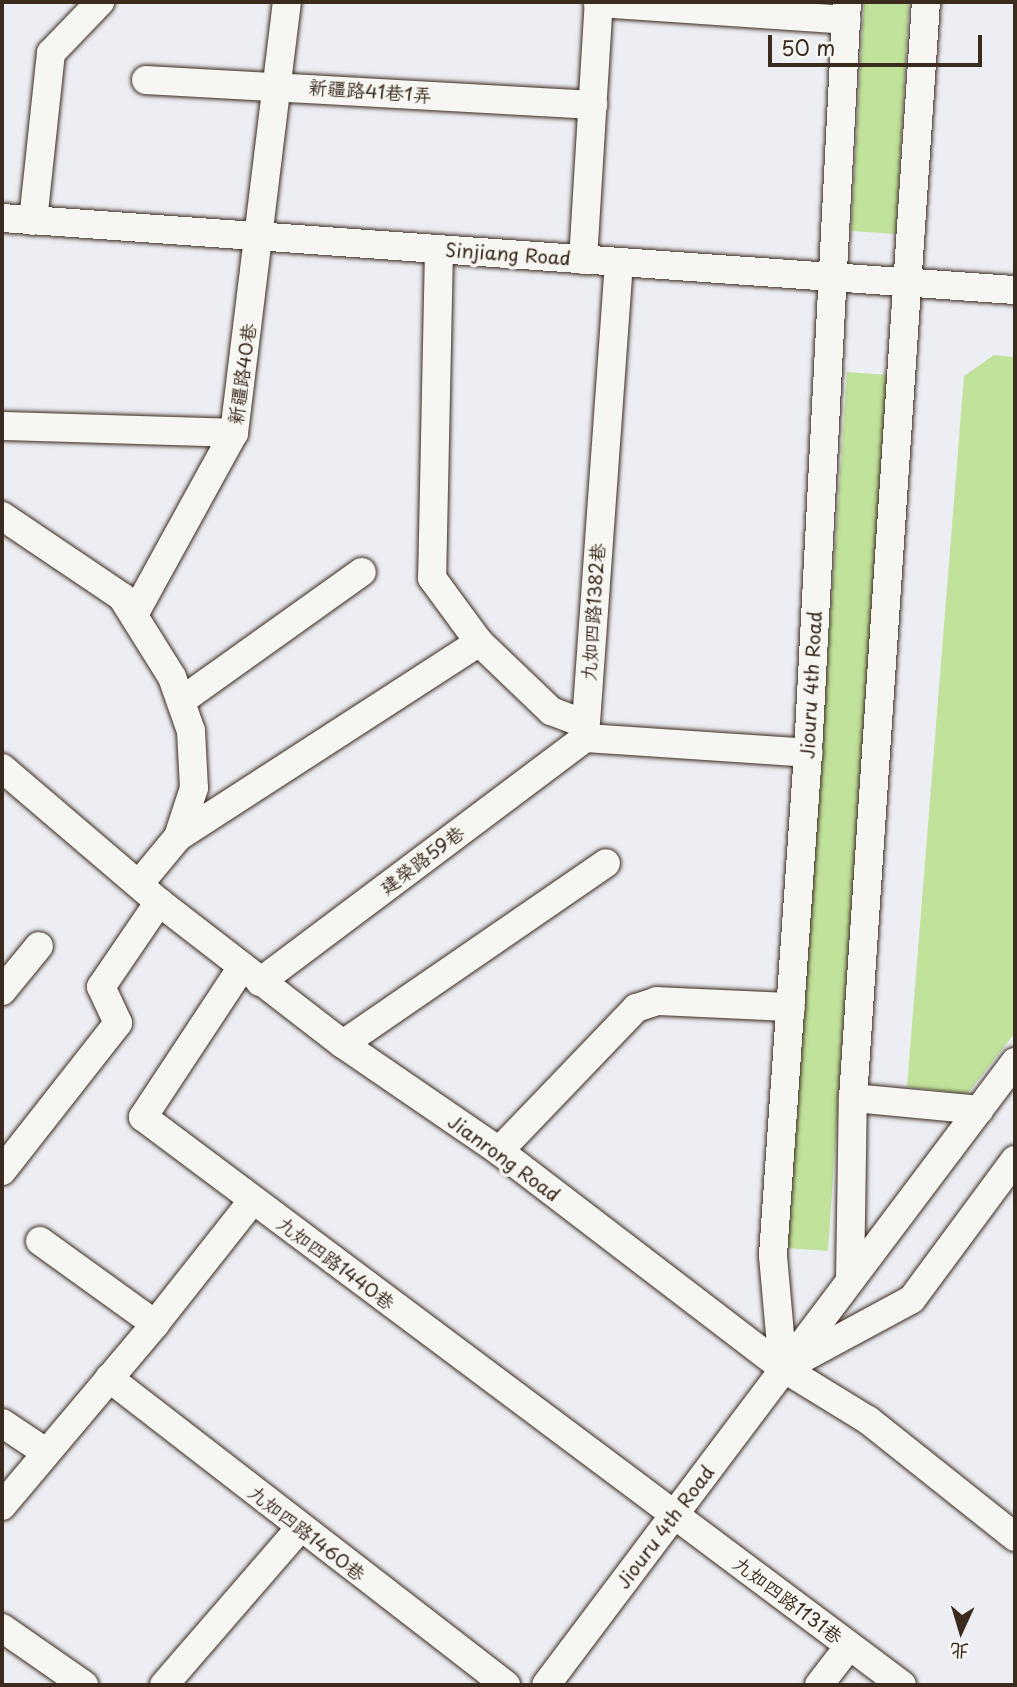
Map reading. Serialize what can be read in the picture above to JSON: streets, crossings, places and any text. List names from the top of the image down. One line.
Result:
{"streets":{"street":["新疆路41巷1弄","Sinjiang Road","新疆路40巷","九如四路1382巷","Jiouru 4th Road","建榮路59巷","Jianrong Road","九如四路1440巷","九如四路1460巷","九如四路1131巷"]},"crossings":[["新疆路41巷1弄","新疆路40巷"],["Sinjiang Road","新疆路40巷"],["Sinjiang Road","九如四路1382巷"],["Sinjiang Road","Jiouru 4th Road"],["九如四路1382巷","建榮路59巷"],["Jiouru 4th Road","Jianrong Road"],["Jiouru 4th Road","九如四路1440巷"],["Jiouru 4th Road","九如四路1131巷"],["建榮路59巷","Jianrong Road"],["建榮路59巷","九如四路1440巷"],["Jianrong Road","九如四路1440巷"],["九如四路1440巷","九如四路1131巷"]],"scale_bar":"50 m","north":"bottom"}
